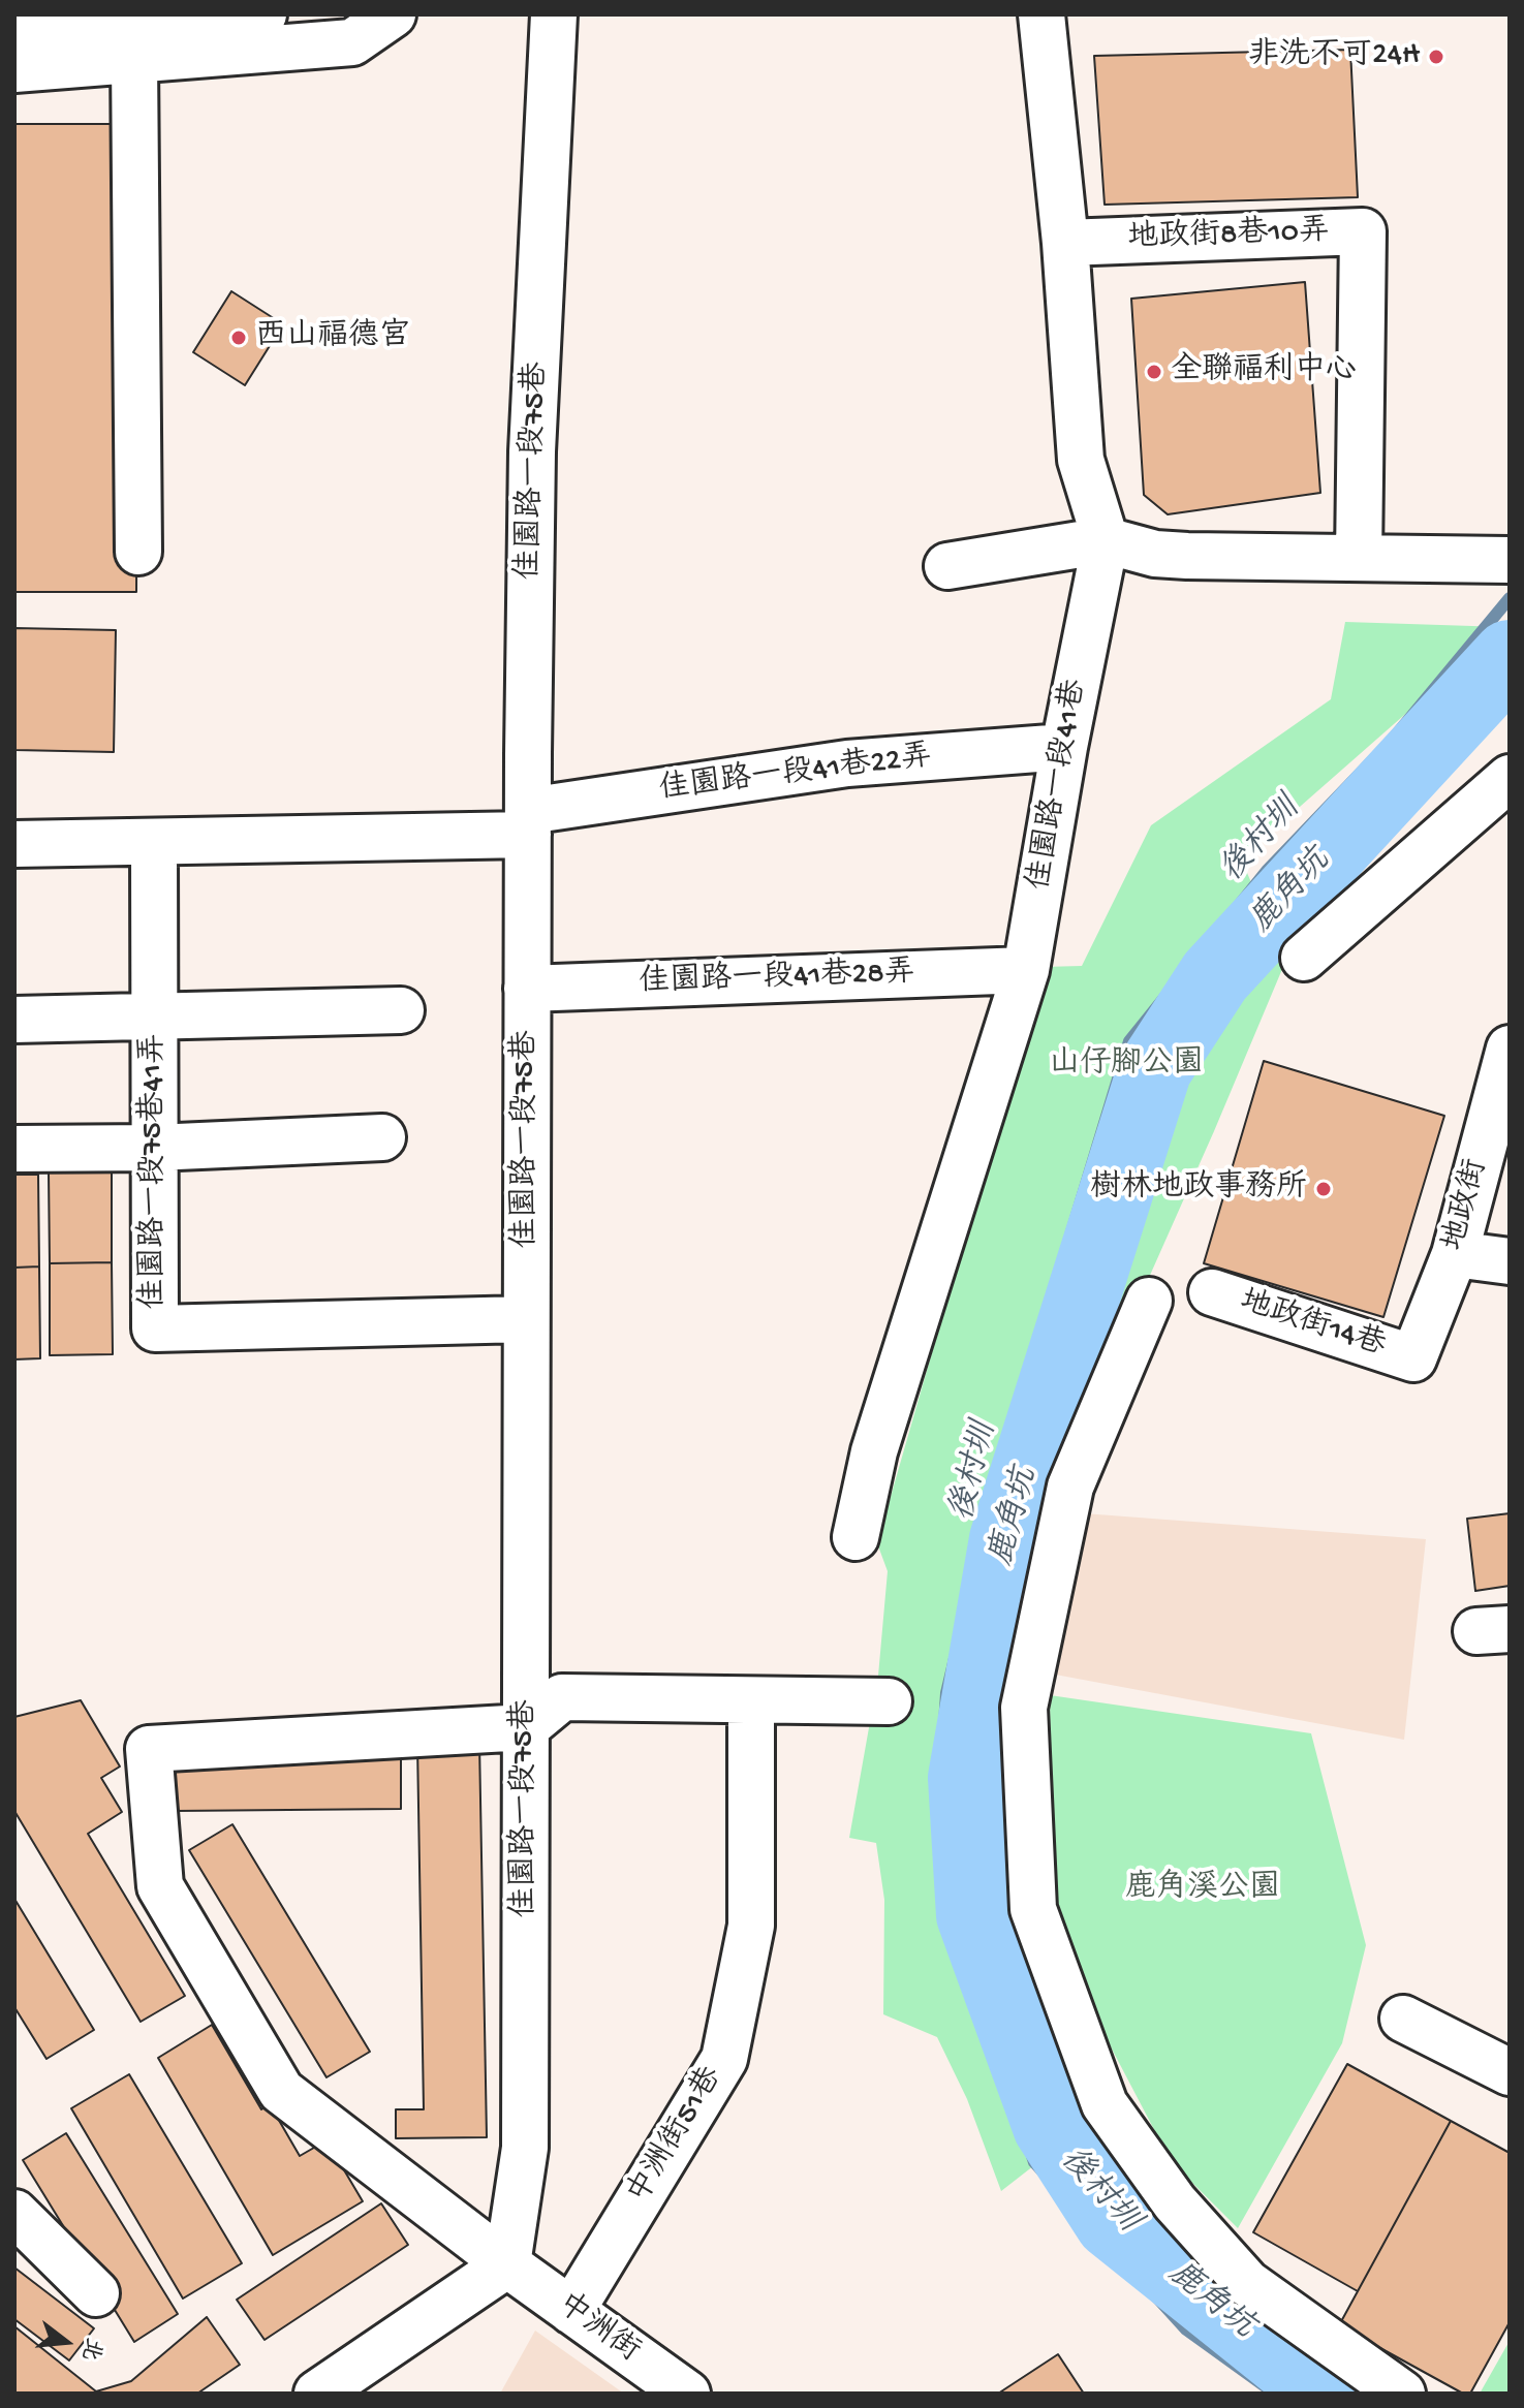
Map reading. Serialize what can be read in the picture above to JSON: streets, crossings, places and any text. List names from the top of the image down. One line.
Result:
{"streets":{"street":["地政街8巷10弄","佳園路一段75巷","佳園路一段41巷22弄","佳園路一段41巷","佳園路一段41巷28弄","佳園路一段75巷41弄","地政街","地政街14巷","中洲街51巷","中洲街"]},"crossings":[["地政街8巷10弄","佳園路一段41巷"],["佳園路一段75巷","佳園路一段41巷22弄"],["佳園路一段75巷","佳園路一段41巷28弄"],["佳園路一段75巷","佳園路一段75巷41弄"],["佳園路一段75巷","中洲街"],["佳園路一段41巷22弄","佳園路一段41巷"],["佳園路一段41巷22弄","佳園路一段75巷41弄"],["佳園路一段41巷","佳園路一段41巷28弄"],["地政街","地政街14巷"],["中洲街51巷","中洲街"]],"water":["後村圳","鹿角坑"],"parks":["山仔腳公園","鹿角溪公園"],"places":["非洗不可24H","西山福德宮","全聯福利中心","樹林地政事務所"],"north":"right"}
